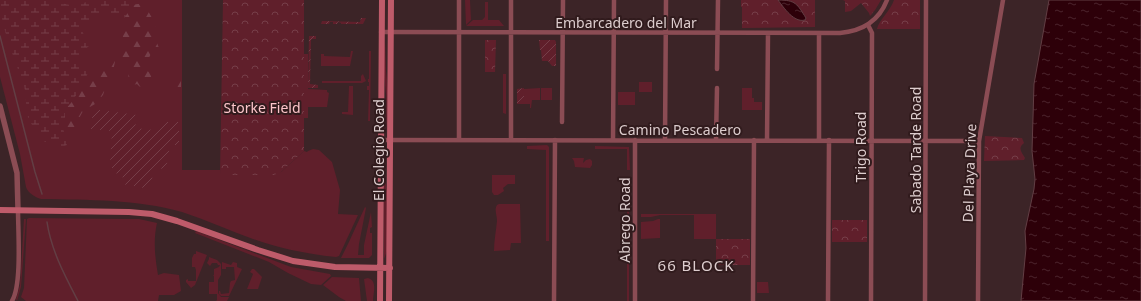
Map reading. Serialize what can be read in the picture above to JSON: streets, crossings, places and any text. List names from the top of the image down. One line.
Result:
{"streets":{"main road":["El Colegio Road"],"street":["Embarcadero del Mar","Camino Pescadero","Trigo Road","Sabado Tarde Road","Del Playa Drive","Abrego Road"]},"crossings":[["Embarcadero del Mar","Trigo Road"],["Embarcadero del Mar","El Colegio Road"],["Camino Pescadero","Trigo Road"],["Camino Pescadero","El Colegio Road"],["Camino Pescadero","Sabado Tarde Road"],["Camino Pescadero","Del Playa Drive"],["Camino Pescadero","Abrego Road"]],"districts":["66 BLOCK"],"parks":["Storke Field"]}
